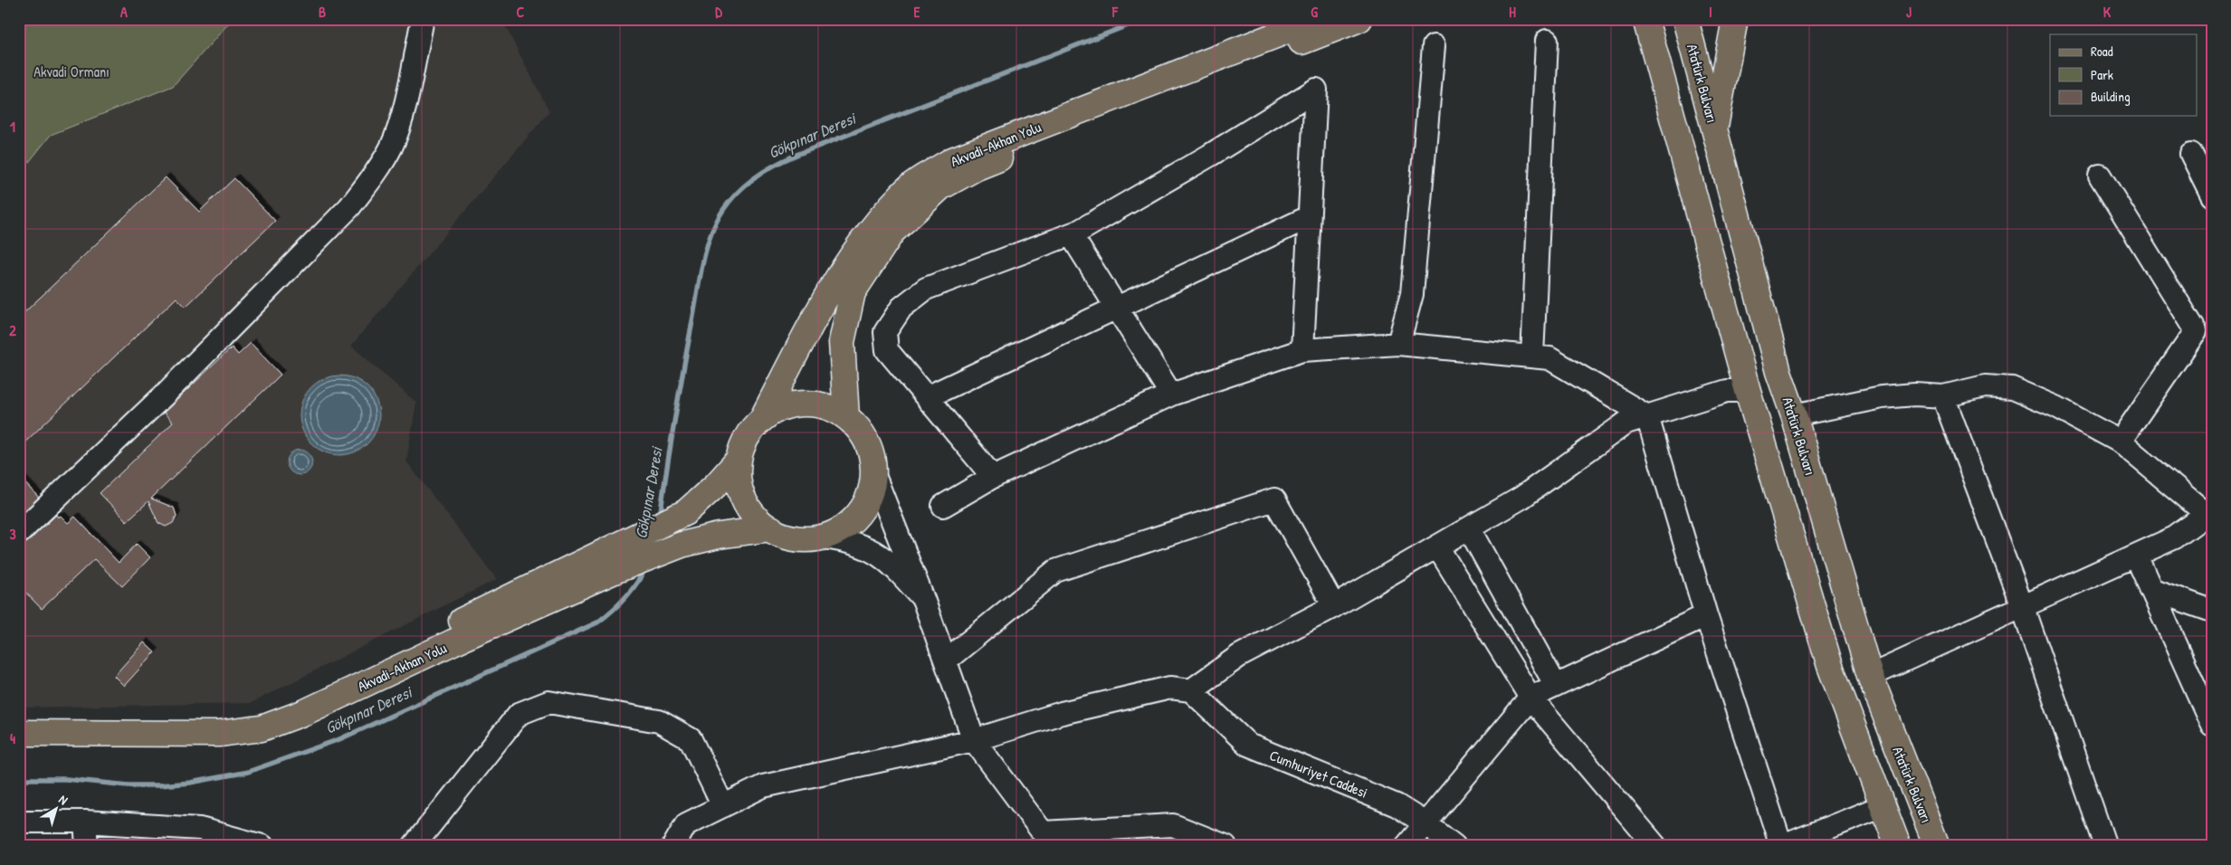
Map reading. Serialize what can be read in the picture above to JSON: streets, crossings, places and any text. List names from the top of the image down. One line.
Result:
{"streets":{"main road":["Atatürk Bulvarı","Akvadi-Akhan Yolu"],"street":["Cumhuriyet Caddesi"]},"water":["Gökpınar Deresi"],"parks":["Akvadi Ormanı"],"legend":["Road","Park","Building"],"north":"top right","grid":{"columns":["A","B","C","D","E","F","G","H","I","J","K"],"rows":["1","2","3","4"]}}
